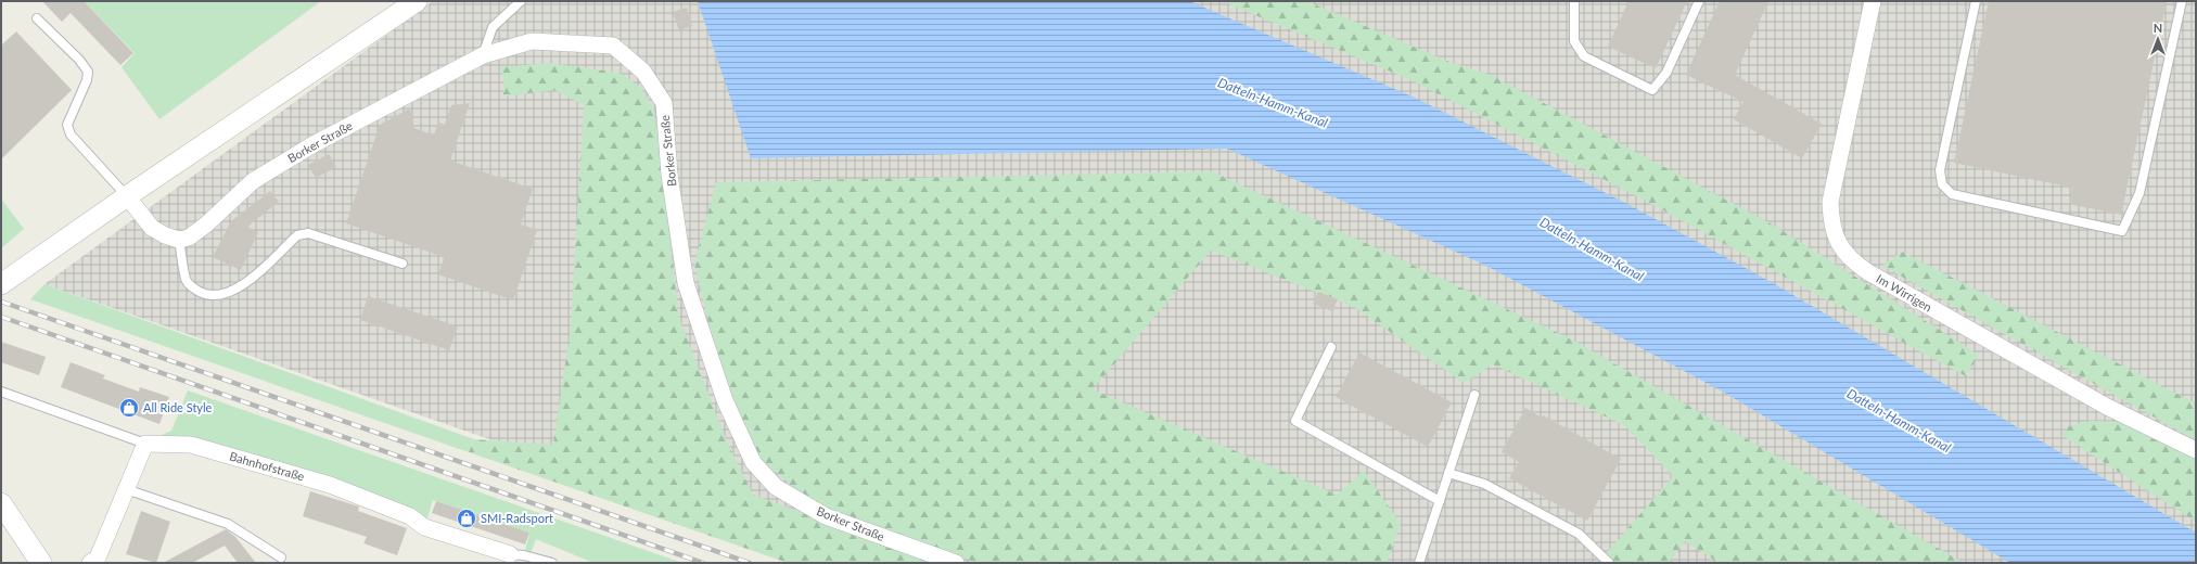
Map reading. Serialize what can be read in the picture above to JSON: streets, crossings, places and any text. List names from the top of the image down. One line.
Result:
{"streets":{"street":["Borker Straße","Im Wirrigen","Bahnhofstraße"]},"water":["Datteln-Hamm-Kanal"],"places":{"shop":["All Ride Style","SMI-Radsport"]},"north":"top"}
